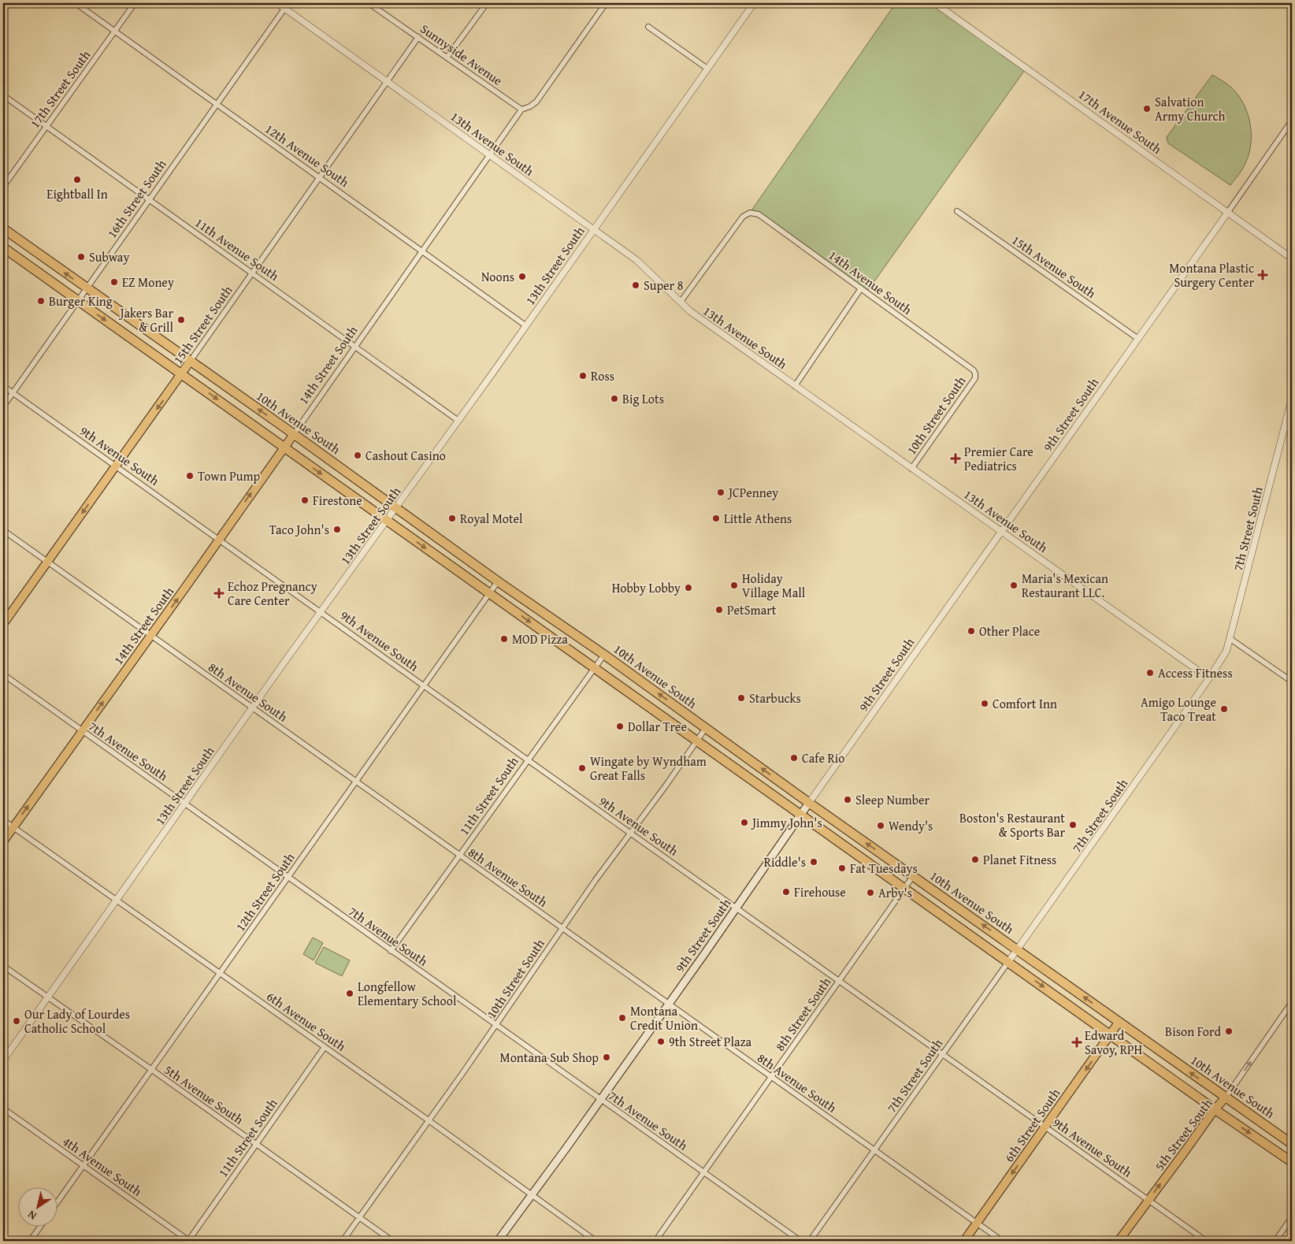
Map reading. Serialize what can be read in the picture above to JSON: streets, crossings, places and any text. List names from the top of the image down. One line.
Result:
{"streets":{"highway":["10th Avenue South"],"main road":["15th Street South","14th Street South","9th Street South","6th Street South","5th Street South"],"street":["Sunnyside Avenue","17th Street South","17th Avenue South","13th Avenue South","12th Avenue South","16th Street South","11th Avenue South","13th Street South","15th Avenue South","14th Avenue South","10th Street South","9th Avenue South","7th Street South","8th Avenue South","7th Avenue South","11th Street South","12th Street South","8th Street South","6th Avenue South","5th Avenue South","4th Avenue South"]},"crossings":[["Sunnyside Avenue","15th Street South"],["Sunnyside Avenue","14th Street South"],["17th Street South","12th Avenue South"],["17th Street South","11th Avenue South"],["17th Avenue South","9th Street South"],["13th Avenue South","16th Street South"],["13th Avenue South","13th Street South"],["13th Avenue South","14th Avenue South"],["13th Avenue South","15th Street South"],["13th Avenue South","14th Street South"],["13th Avenue South","9th Street South"],["13th Avenue South","10th Street South"],["13th Avenue South","7th Street South"],["12th Avenue South","16th Street South"],["12th Avenue South","13th Street South"],["12th Avenue South","15th Street South"],["12th Avenue South","14th Street South"],["16th Street South","11th Avenue South"],["16th Street South","10th Avenue South"],["16th Street South","9th Avenue South"],["11th Avenue South","13th Street South"],["11th Avenue South","15th Street South"],["11th Avenue South","14th Street South"],["13th Street South","10th Avenue South"],["13th Street South","9th Avenue South"],["13th Street South","8th Avenue South"],["13th Street South","7th Avenue South"],["13th Street South","6th Avenue South"],["13th Street South","5th Avenue South"],["15th Avenue South","9th Street South"],["14th Avenue South","10th Street South"],["15th Street South","10th Avenue South"],["15th Street South","9th Avenue South"],["15th Street South","8th Avenue South"],["14th Street South","10th Avenue South"],["14th Street South","9th Avenue South"],["14th Street South","8th Avenue South"],["14th Street South","7th Avenue South"],["14th Street South","6th Avenue South"],["9th Street South","10th Avenue South"],["9th Street South","9th Avenue South"],["9th Street South","8th Avenue South"],["9th Street South","7th Avenue South"],["9th Street South","6th Avenue South"],["10th Street South","10th Avenue South"],["10th Street South","9th Avenue South"],["10th Street South","8th Avenue South"],["10th Street South","7th Avenue South"],["10th Street South","6th Avenue South"],["10th Street South","5th Avenue South"],["10th Avenue South","7th Street South"],["10th Avenue South","11th Street South"],["10th Avenue South","12th Street South"],["10th Avenue South","8th Street South"],["10th Avenue South","6th Street South"],["10th Avenue South","5th Street South"],["9th Avenue South","7th Street South"],["9th Avenue South","11th Street South"],["9th Avenue South","12th Street South"],["9th Avenue South","8th Street South"],["9th Avenue South","6th Street South"],["9th Avenue South","5th Street South"],["7th Street South","8th Avenue South"],["8th Avenue South","11th Street South"],["8th Avenue South","12th Street South"],["8th Avenue South","8th Street South"],["8th Avenue South","6th Street South"],["7th Avenue South","11th Street South"],["7th Avenue South","12th Street South"],["7th Avenue South","8th Street South"],["11th Street South","6th Avenue South"],["11th Street South","5th Avenue South"],["11th Street South","4th Avenue South"],["12th Street South","6th Avenue South"],["12th Street South","5th Avenue South"],["12th Street South","4th Avenue South"]],"one_way":["14th Street South","6th Street South","5th Street South"],"places":{"other":["Salvation Army Church","Eightball In","Subway","Noons","EZ Money","Super 8","Burger King","Jakers Bar & Grill","Ross","Big Lots","Cashout Casino","Town Pump","JCPenney","Firestone","Royal Motel","Little Athens","Taco John's","Holiday Village Mall","Maria's Mexican Restaurant LLC.","Hobby Lobby","PetSmart","Other Place","MOD Pizza","Access Fitness","Starbucks","Comfort Inn","Amigo Lounge Taco Treat","Dollar Tree","Cafe Rio","Wingate by Wyndham Great Falls","Sleep Number","Jimmy John's","Boston's Restaurant & Sports Bar","Wendy's","Planet Fitness","Riddle's","Fat Tuesdays","Firehouse","Arby's","Longfellow Elementary School","Montana Credit Union","Our Lady of Lourdes Catholic School","Bison Ford","9th Street Plaza","Montana Sub Shop"],"health":["Montana Plastic Surgery Center","Premier Care Pediatrics","Echoz Pregnancy Care Center","Edward Savoy, RPH"]},"north":"bottom left"}
